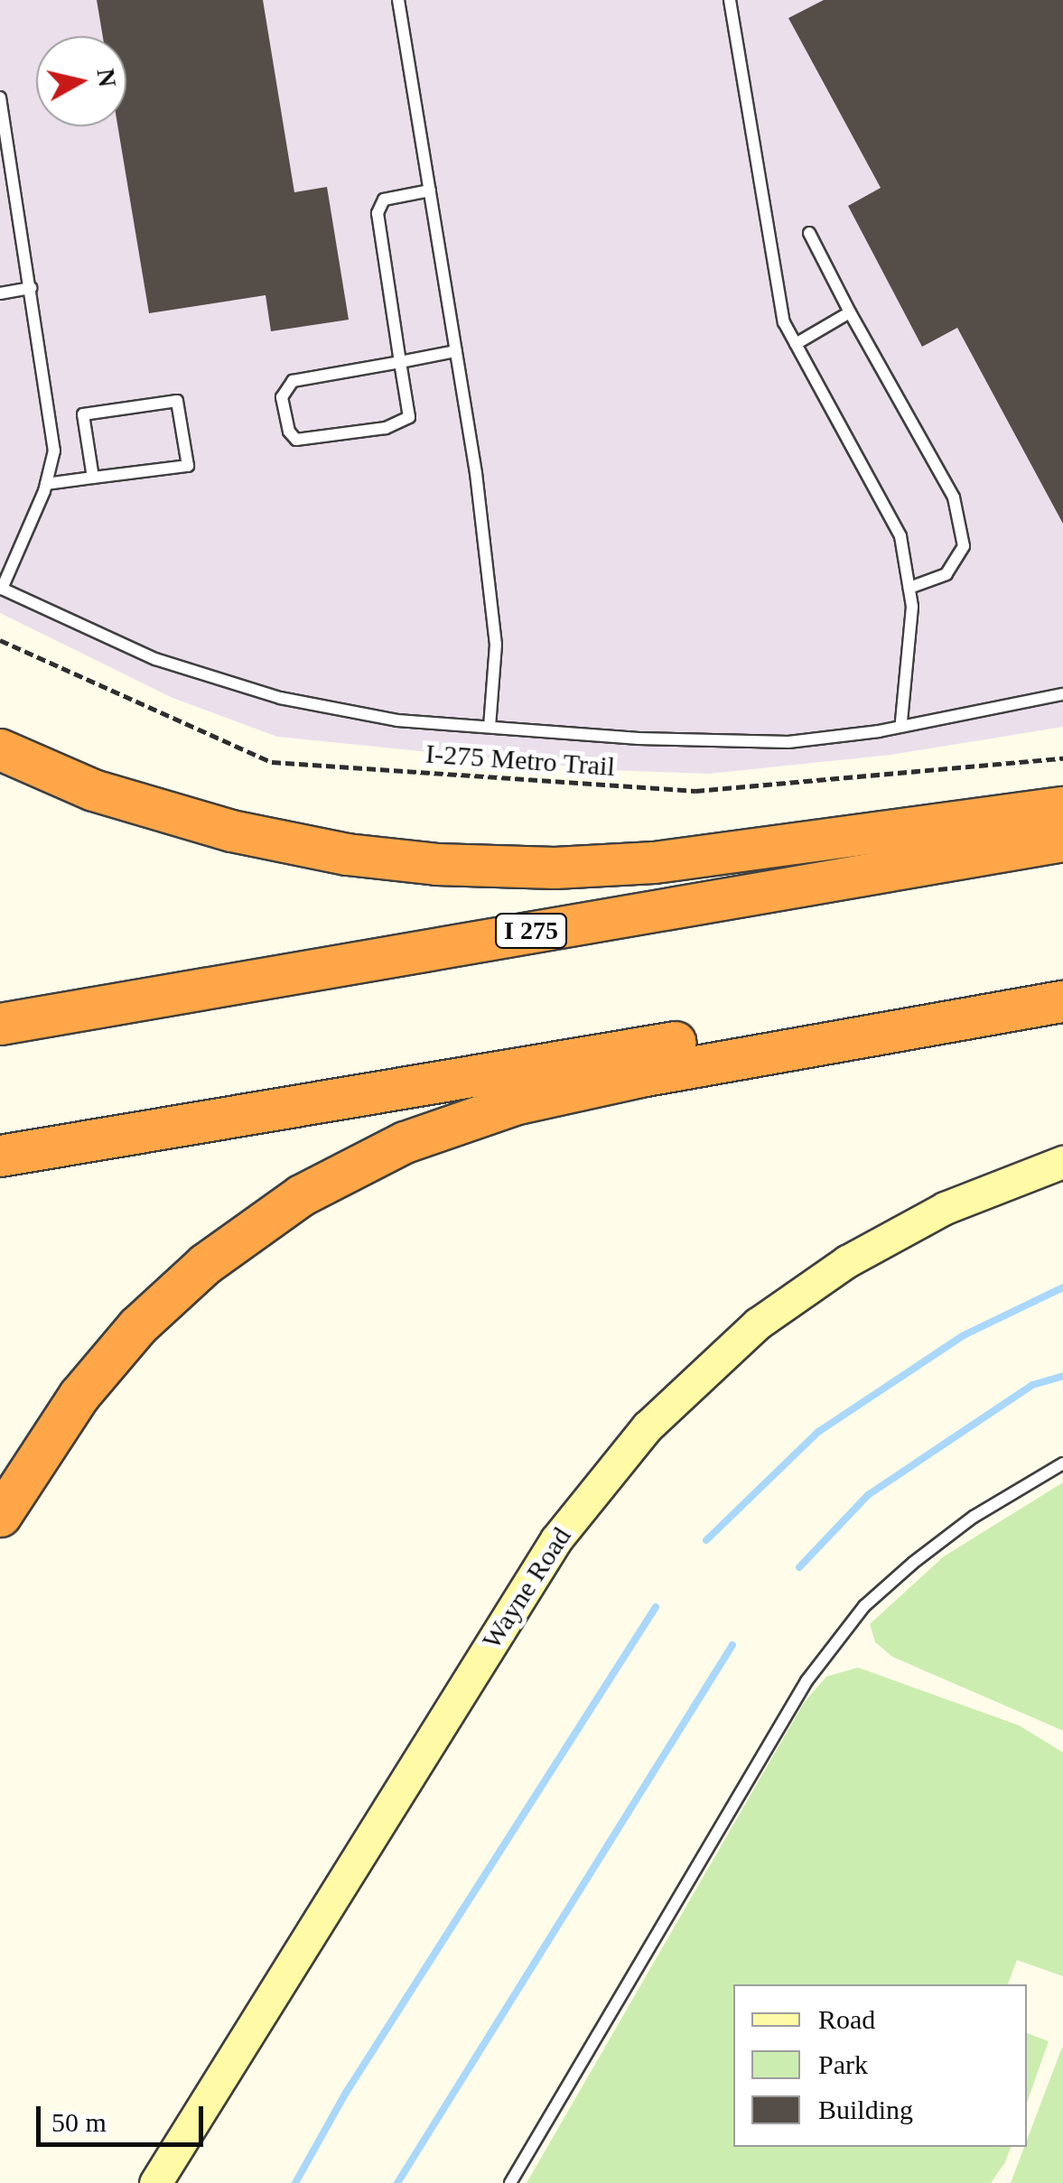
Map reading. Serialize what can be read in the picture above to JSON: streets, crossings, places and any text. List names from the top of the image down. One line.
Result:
{"streets":{"highway":["I 275"],"main road":["Wayne Road"],"path":["I-275 Metro Trail"]},"legend":["Road","Park","Building"],"scale_bar":"50 m","north":"right"}
